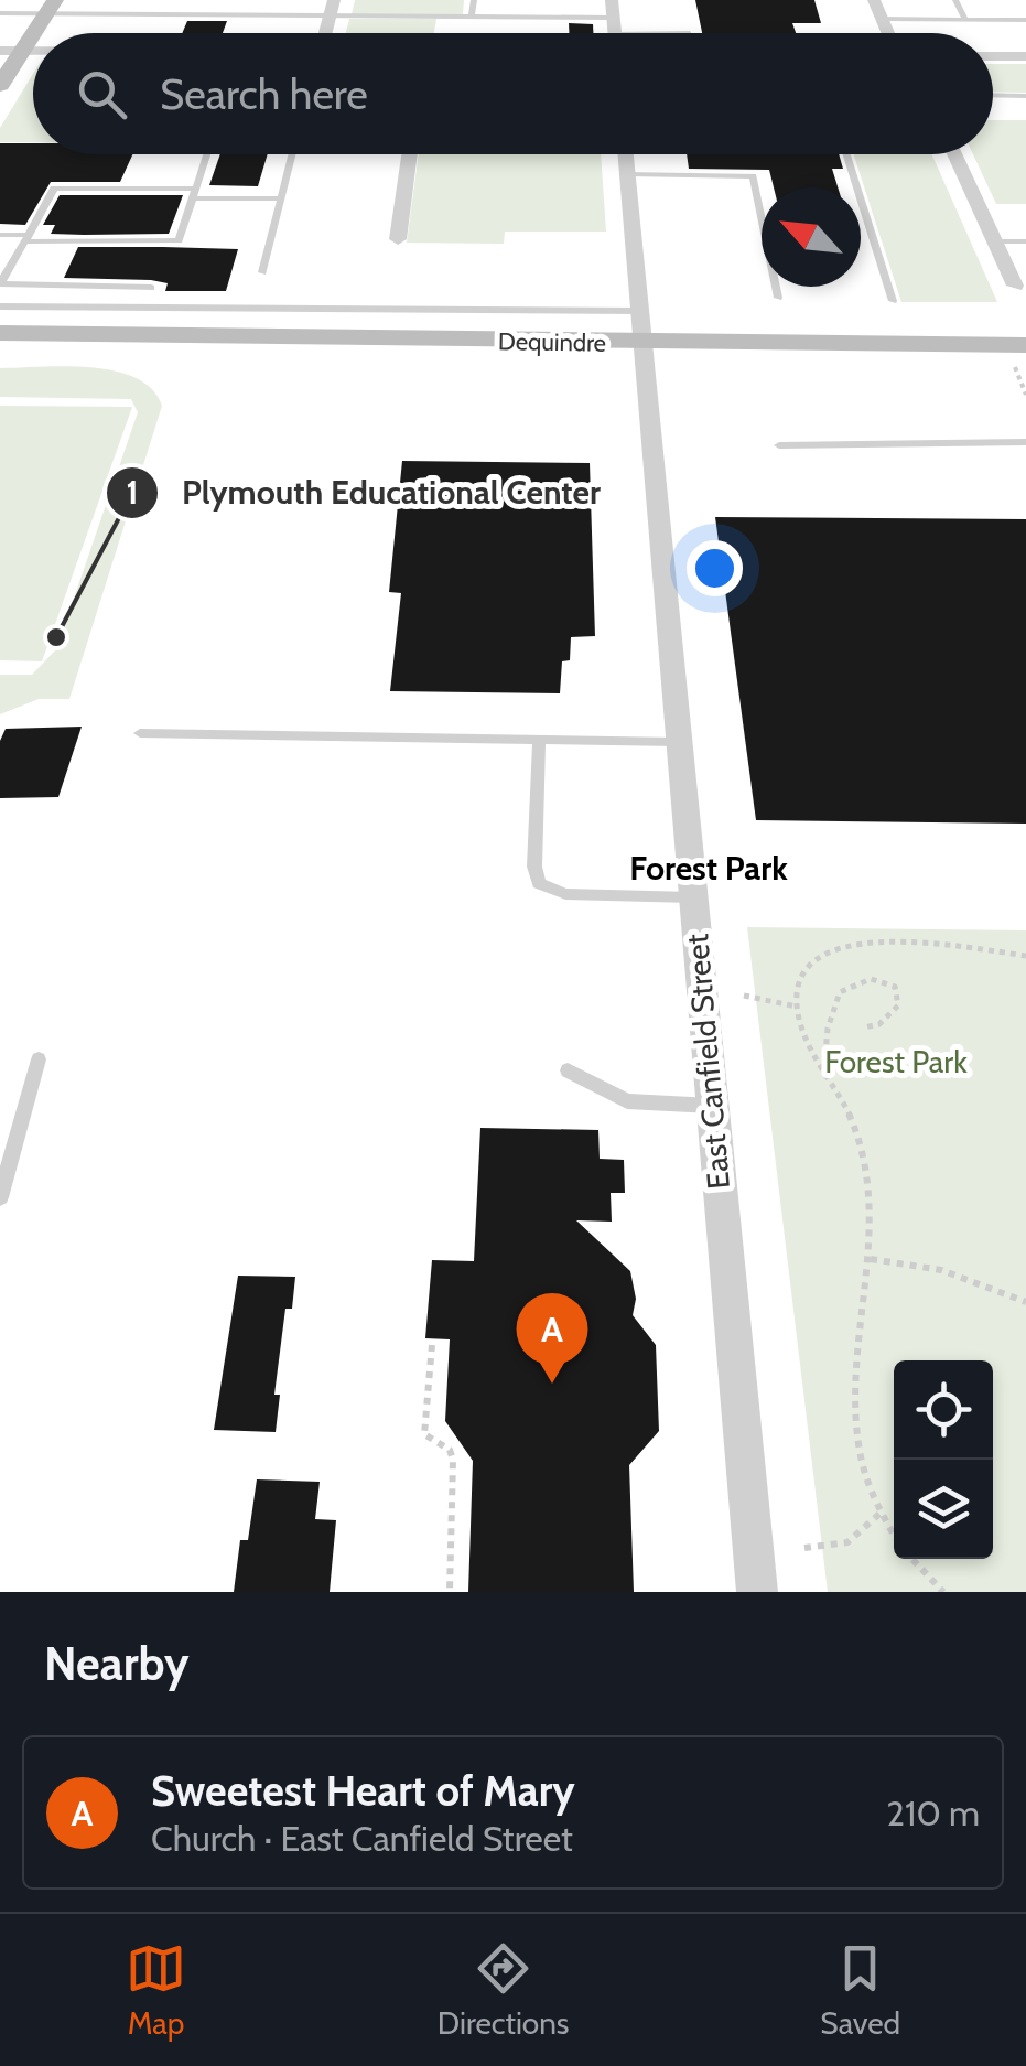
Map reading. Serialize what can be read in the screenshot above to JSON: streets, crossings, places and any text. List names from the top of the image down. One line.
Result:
{"streets":{"street":["Dequindre","East Canfield Street"]},"crossings":[["Dequindre","East Canfield Street"]],"districts":["Forest Park"],"parks":["Forest Park"],"places":["Plymouth Educational Center"],"north":"top left","page":{"search":"Search here","pins":"A","heading":"Nearby","list":[{"mark":"A","name":"Sweetest Heart of Mary","note":"Church · East Canfield Street","value":"210 m"}],"nav":["Map","Directions","Saved"]}}
